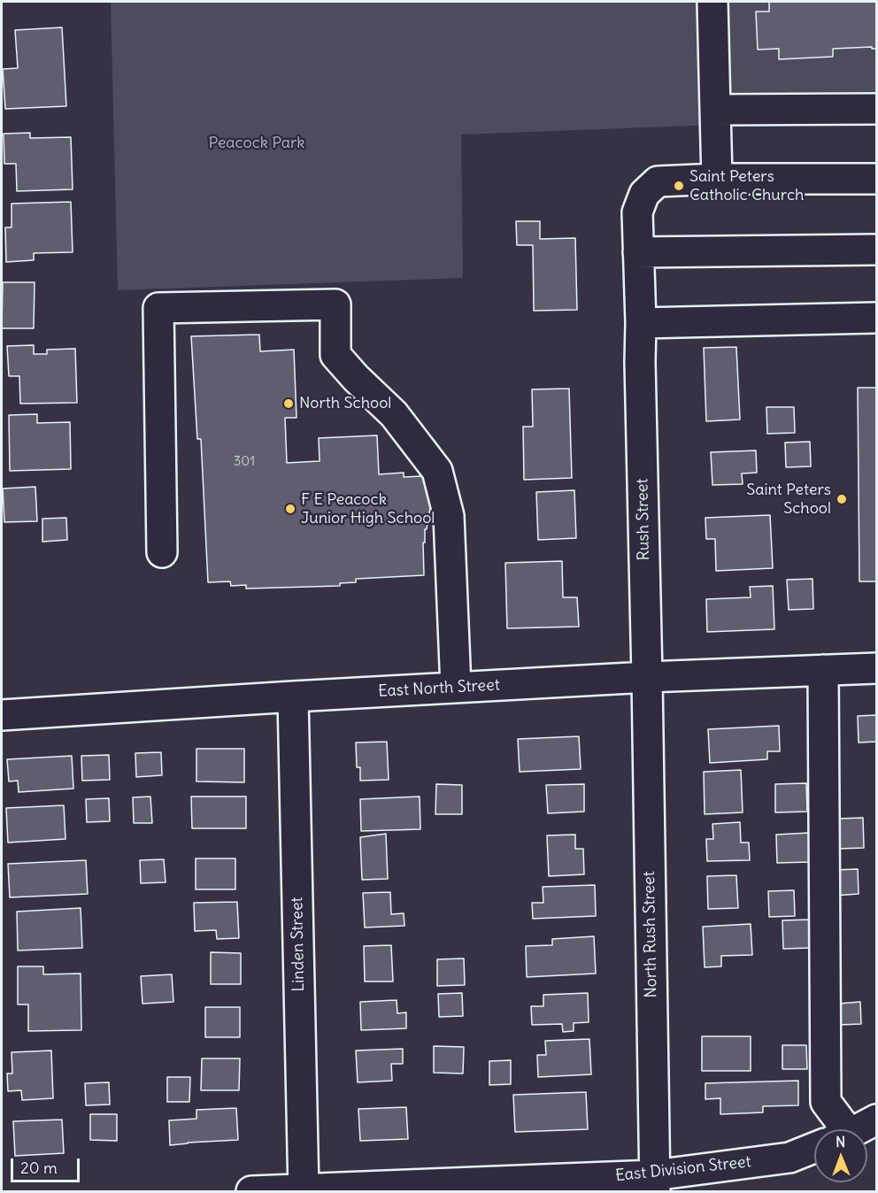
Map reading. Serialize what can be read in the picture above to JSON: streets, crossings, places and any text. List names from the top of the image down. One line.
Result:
{"streets":{"street":["Rush Street","East North Street","North Rush Street","Linden Street","East Division Street"]},"crossings":[["Rush Street","East North Street"],["Rush Street","North Rush Street"],["East North Street","North Rush Street"],["East North Street","Linden Street"],["North Rush Street","East Division Street"],["Linden Street","East Division Street"]],"parks":["Peacock Park"],"places":["Saint Peters Catholic Church","North School","Saint Peters School","F E Peacock Junior High School"],"house_numbers":["301"],"scale_bar":"20 m","north":"top"}
